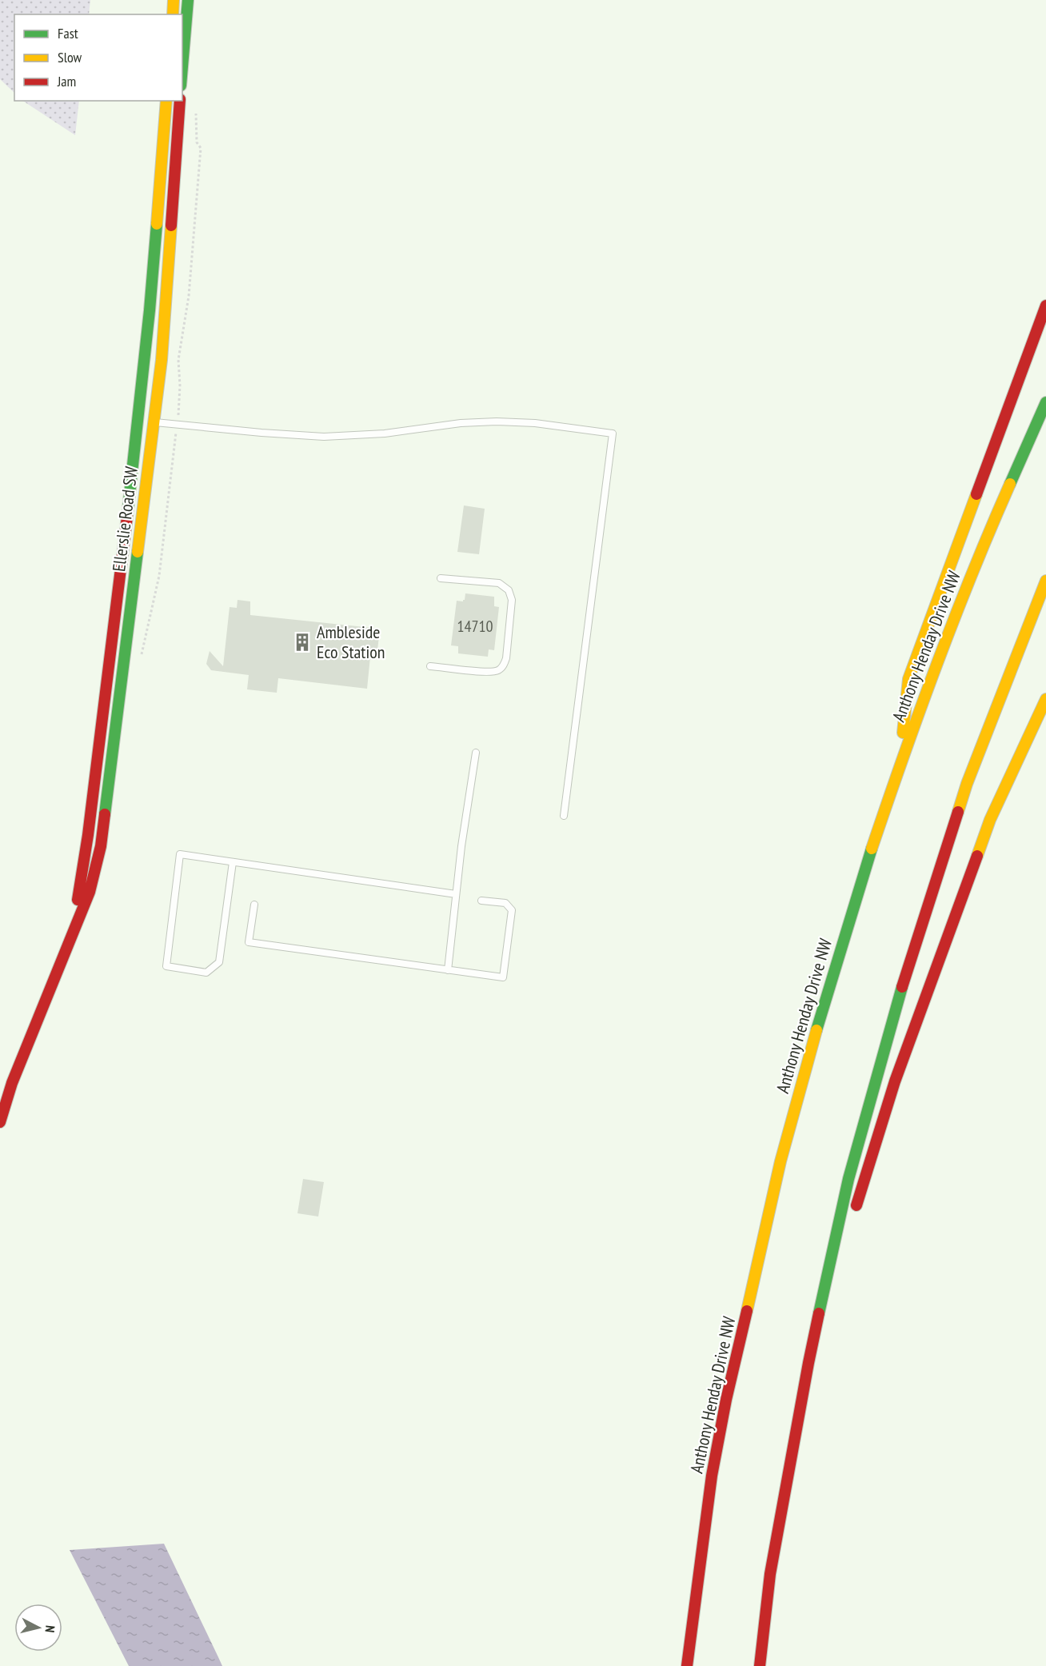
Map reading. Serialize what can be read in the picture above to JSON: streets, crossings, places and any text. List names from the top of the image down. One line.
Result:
{"streets":{"main road":["Ellerslie Road SW","Anthony Henday Drive NW"]},"places":{"building":["Ambleside Eco Station"]},"house_numbers":["14710"],"legend":["Fast","Slow","Jam"],"north":"right"}
